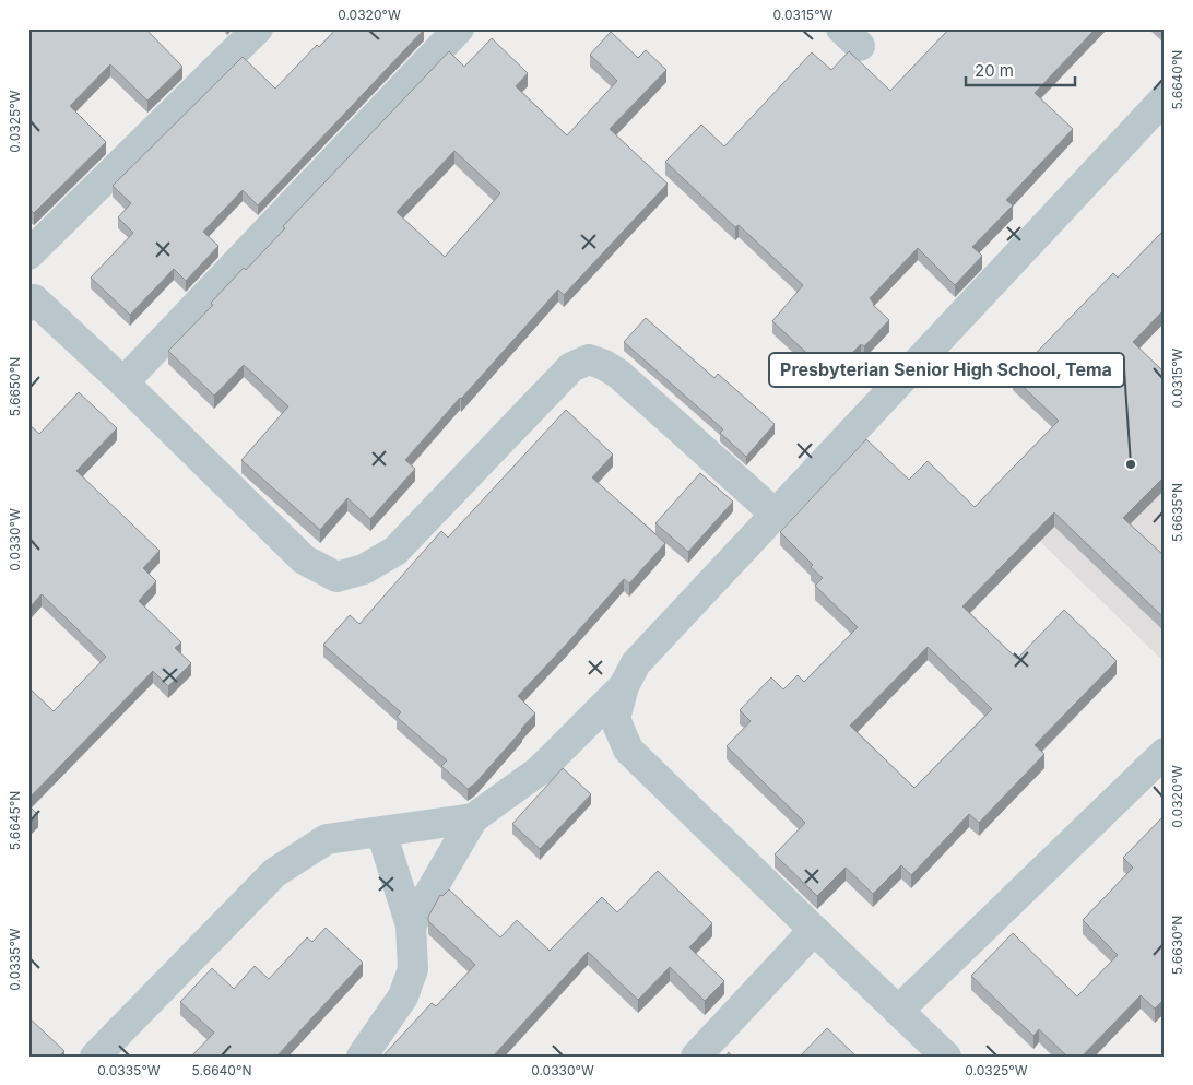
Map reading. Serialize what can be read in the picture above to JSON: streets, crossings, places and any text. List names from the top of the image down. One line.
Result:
{"places":["Presbyterian Senior High School, Tema"],"scale_bar":"20 m","coordinates":["0.0320°W","0.0315°W","5.6640°N","0.0325°W","5.6650°N","5.6635°N","0.0330°W","5.6645°N","5.6630°N","0.0335°W"]}
